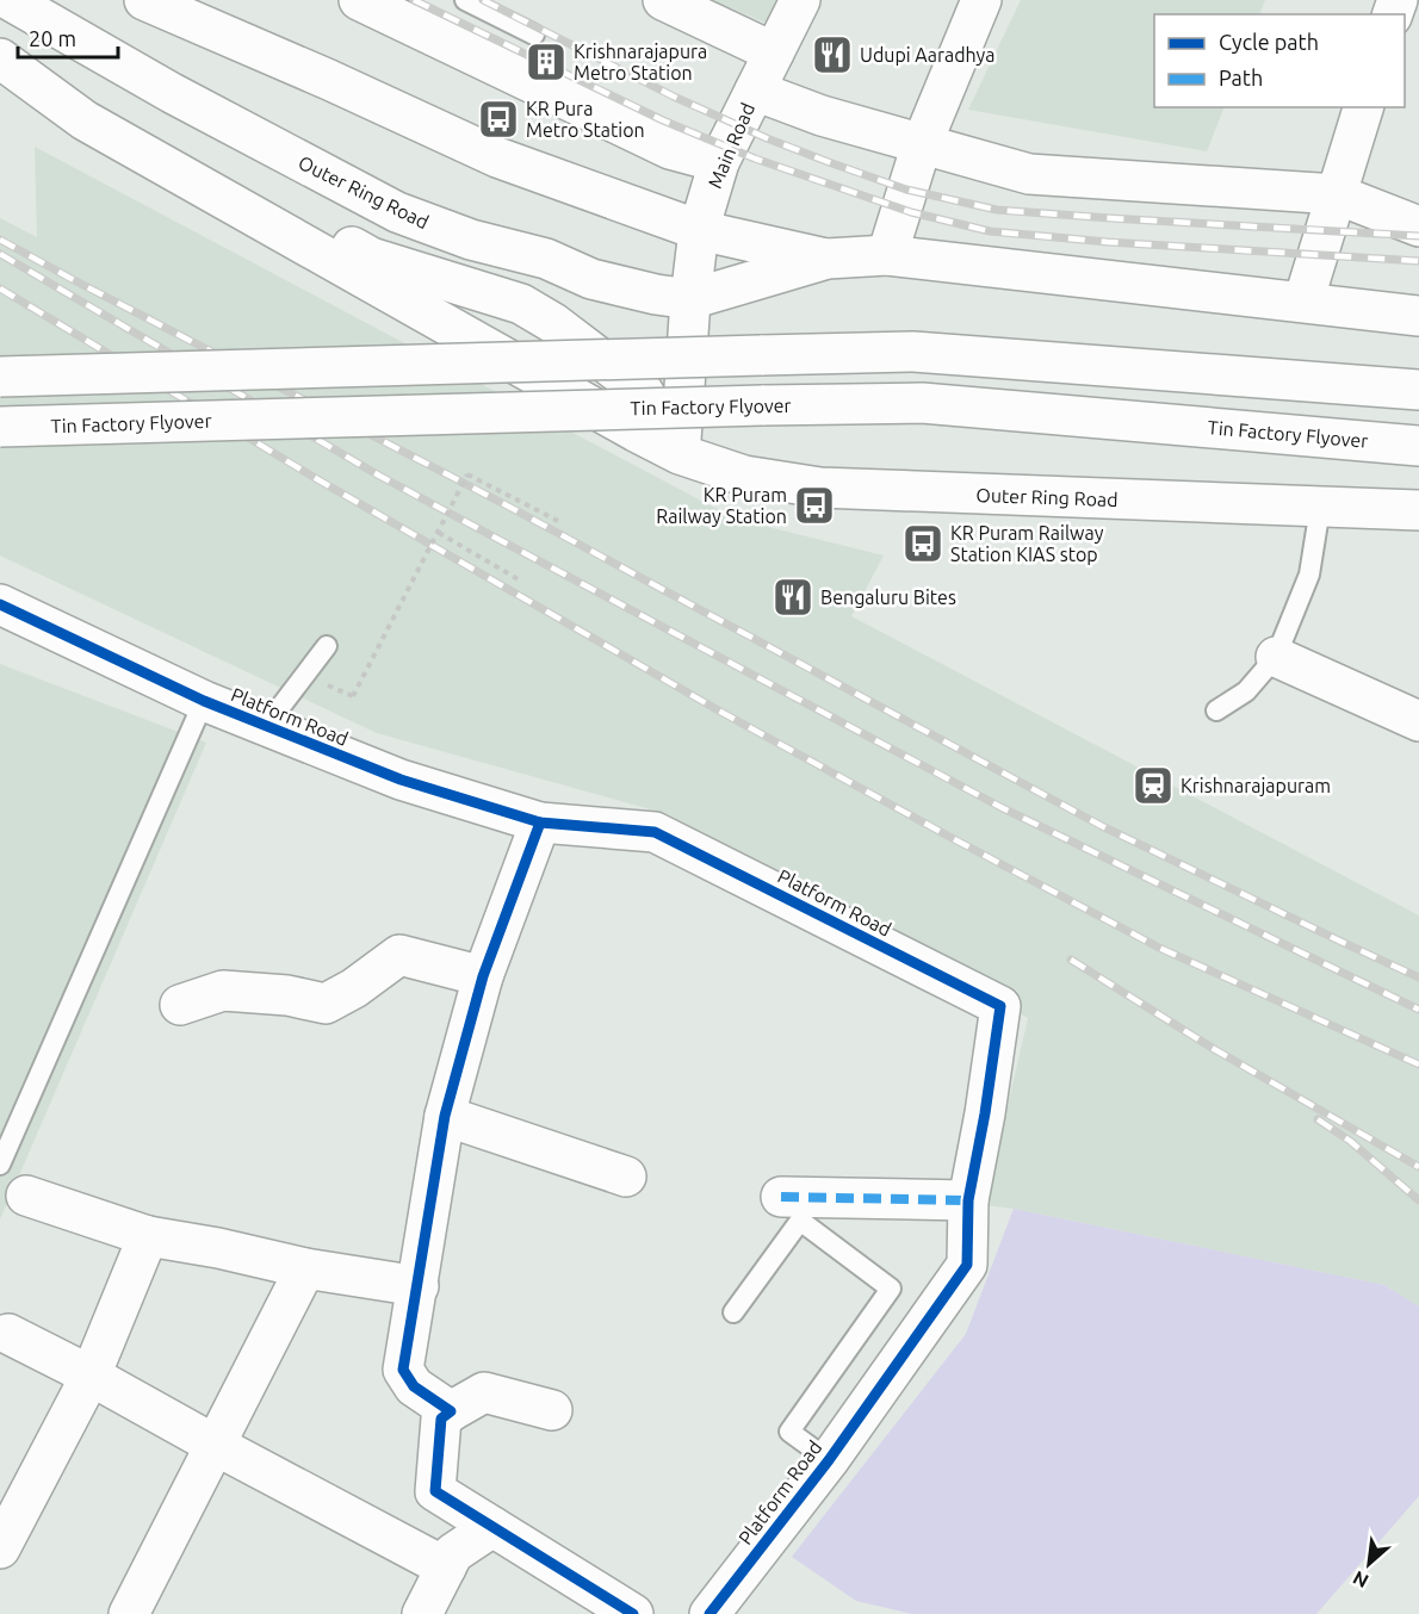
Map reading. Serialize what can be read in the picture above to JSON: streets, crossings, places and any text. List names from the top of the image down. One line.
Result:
{"streets":{"main road":["Main Road","Outer Ring Road","Tin Factory Flyover","Platform Road"]},"crossings":[["Main Road","Outer Ring Road"]],"places":{"restaurant":["Udupi Aaradhya","Bengaluru Bites"],"building":["Krishnarajapura Metro Station"],"bus stop":["KR Pura Metro Station","KR Puram Railway Station","KR Puram Railway Station KIAS stop"],"station":["Krishnarajapuram"]},"legend":["Cycle path","Path"],"scale_bar":"20 m","north":"bottom left"}
